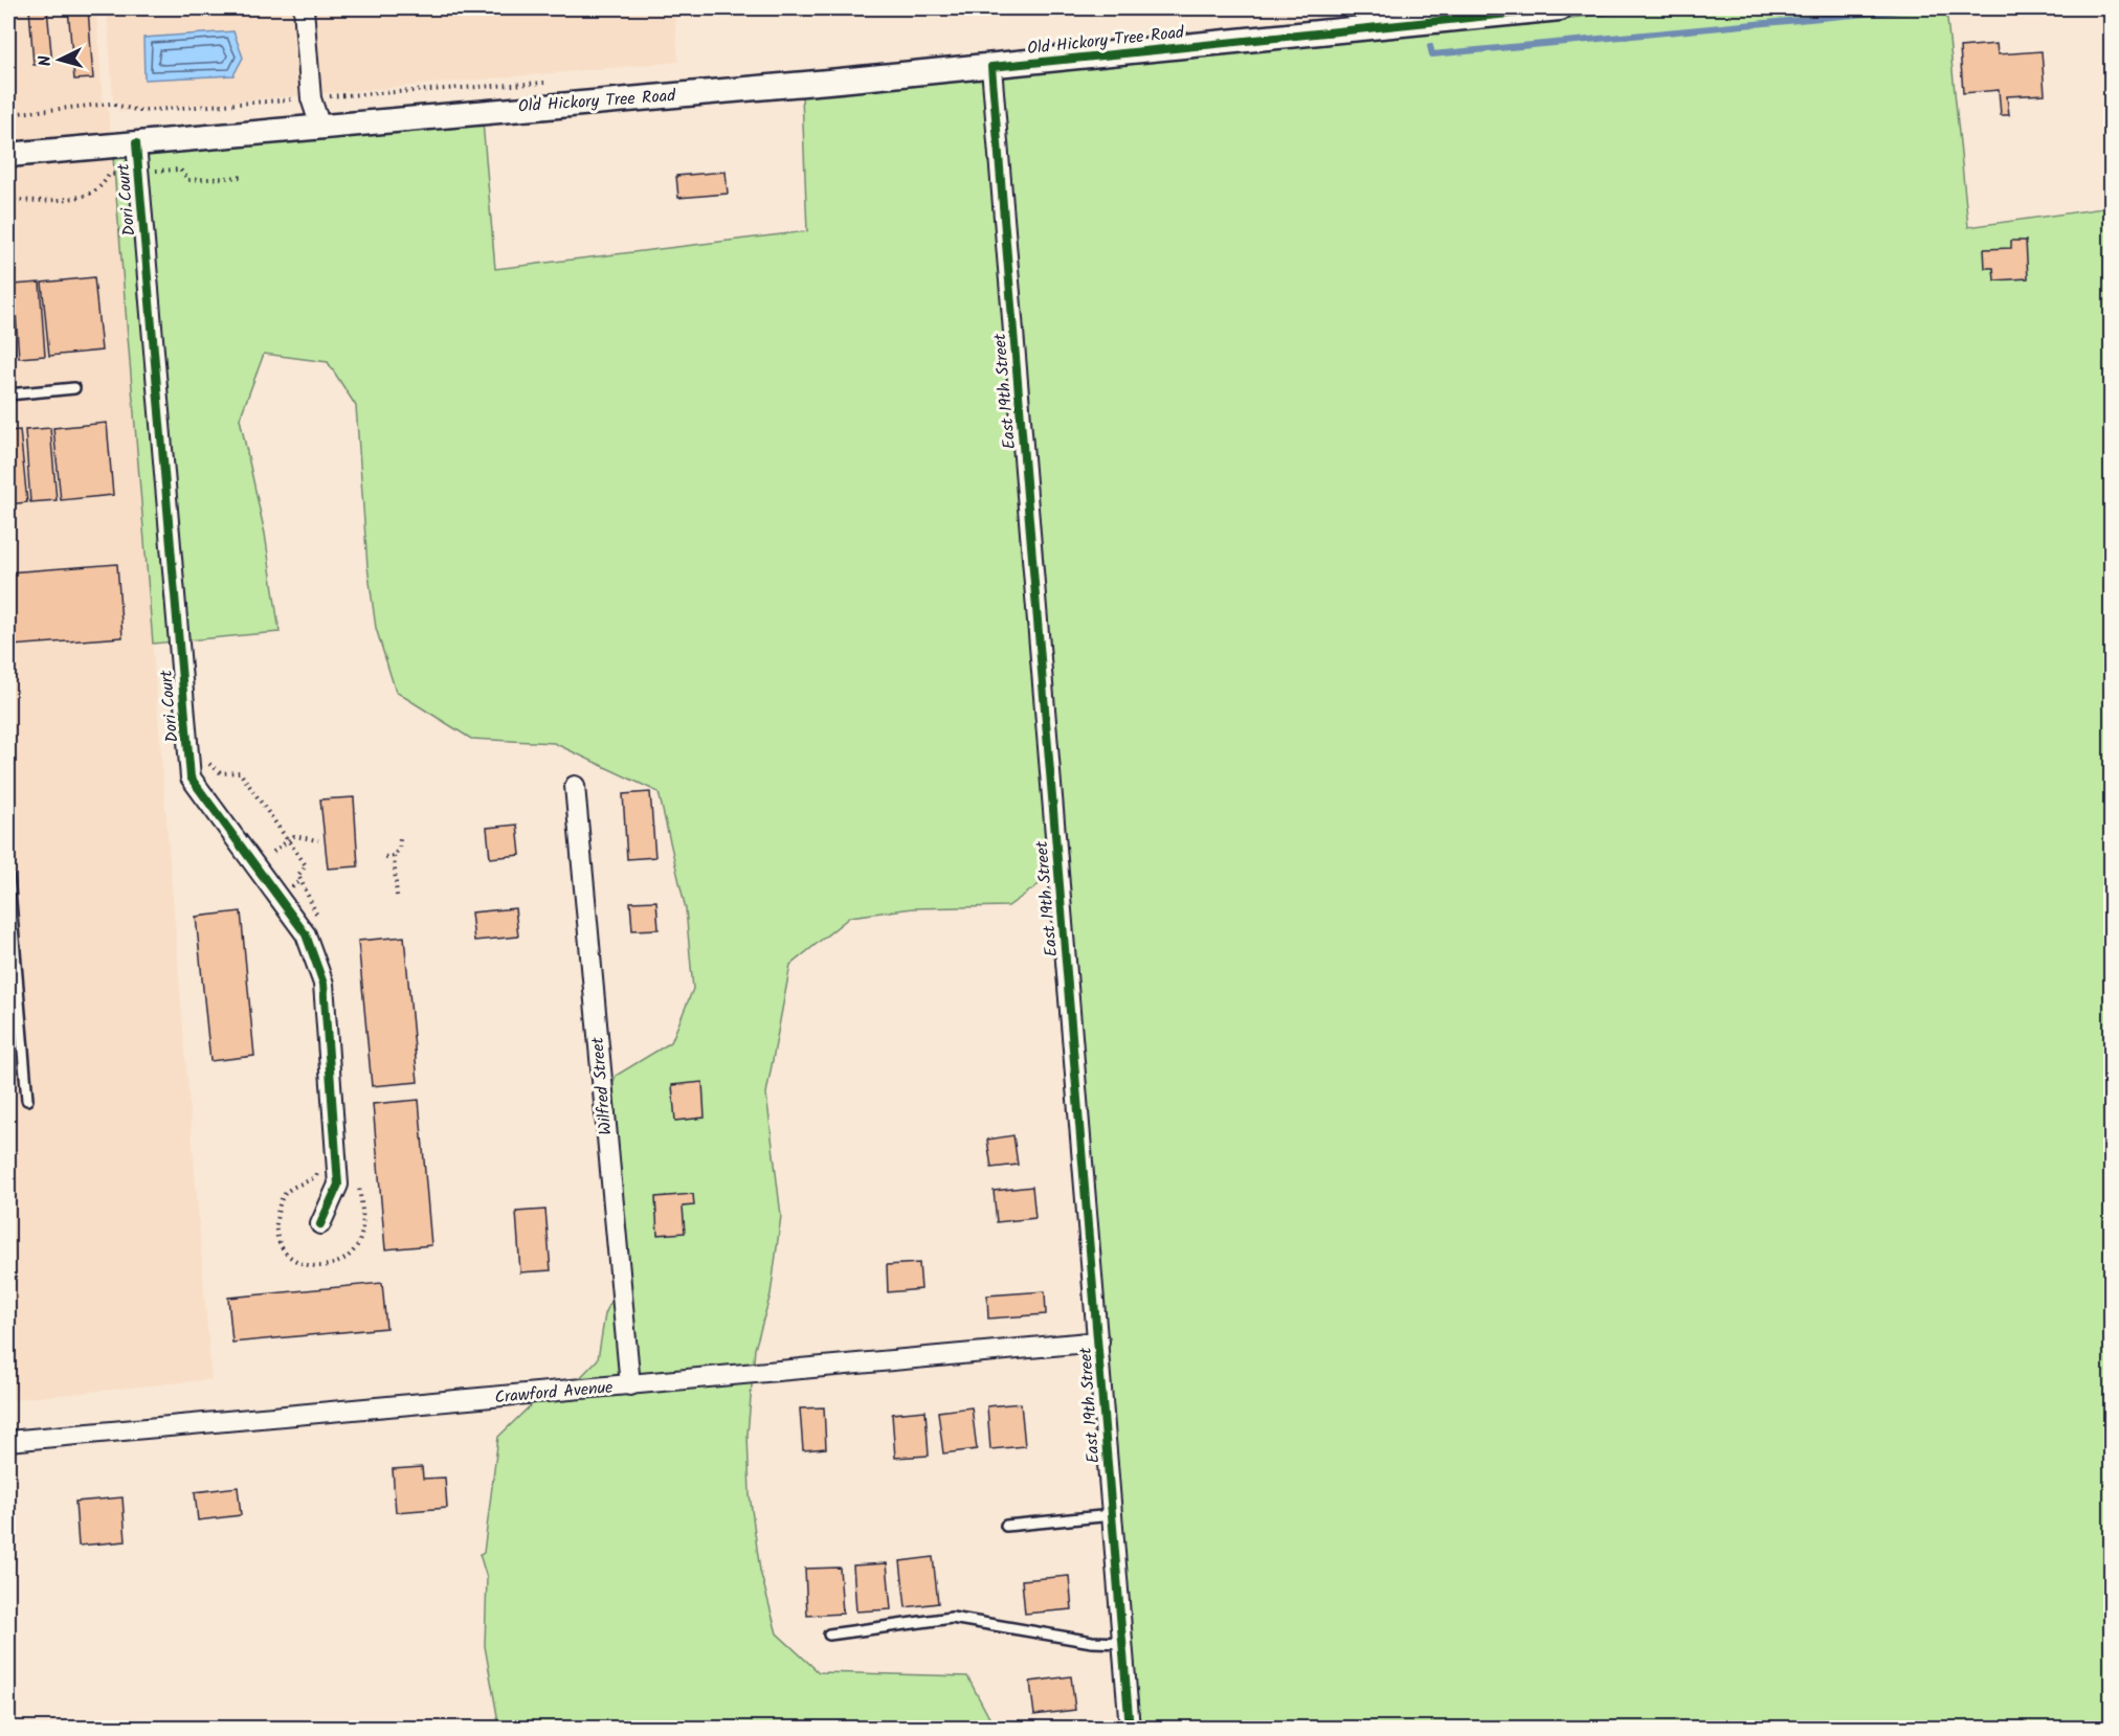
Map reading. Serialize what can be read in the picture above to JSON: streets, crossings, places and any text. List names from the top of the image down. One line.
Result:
{"streets":{"street":["Old Hickory Tree Road","Dori Court","East 19th Street","Wilfred Street","Crawford Avenue"]},"crossings":[["Old Hickory Tree Road","Dori Court"],["Old Hickory Tree Road","East 19th Street"],["East 19th Street","Crawford Avenue"],["Wilfred Street","Crawford Avenue"]],"north":"left"}
